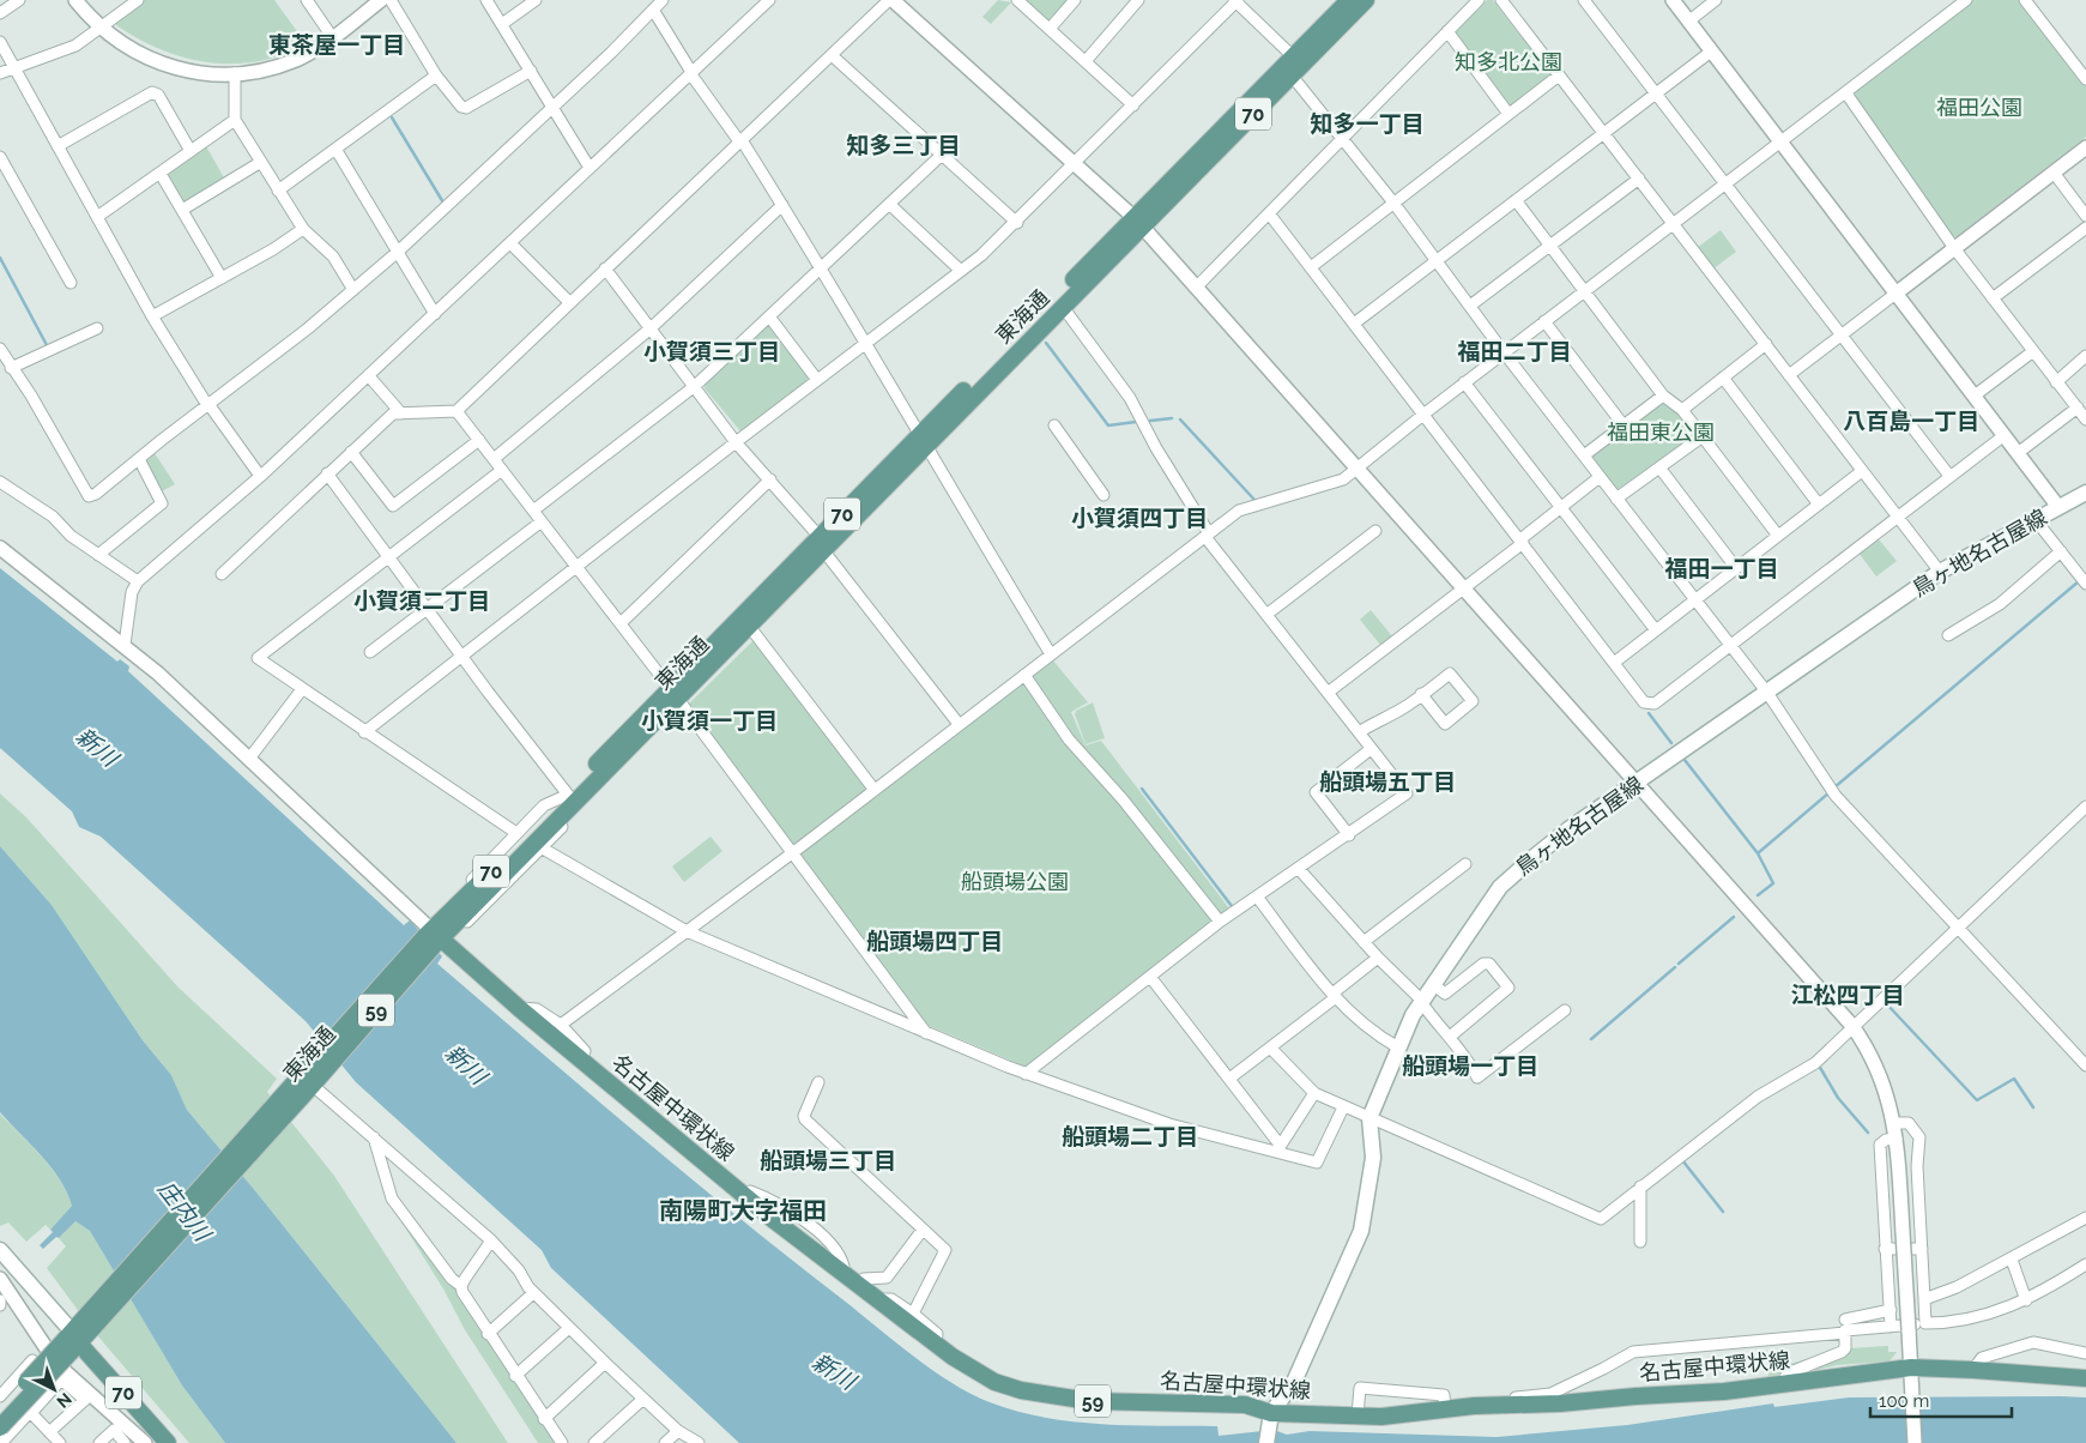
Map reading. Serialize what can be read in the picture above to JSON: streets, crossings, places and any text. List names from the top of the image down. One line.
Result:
{"streets":{"main road":["70","東海通","鳥ヶ地名古屋線","59","名古屋中環状線"]},"crossings":[["70","東海通"],["東海通","名古屋中環状線"],["鳥ヶ地名古屋線","名古屋中環状線"]],"districts":["東茶屋一丁目","知多一丁目","知多三丁目","小賀須三丁目","福田二丁目","八百島一丁目","小賀須四丁目","福田一丁目","小賀須二丁目","小賀須一丁目","船頭場五丁目","船頭場四丁目","江松四丁目","船頭場一丁目","船頭場二丁目","船頭場三丁目","南陽町大字福田"],"water":["新川","庄内川"],"parks":["知多北公園","福田公園","福田東公園","船頭場公園"],"scale_bar":"100 m","north":"bottom right"}
